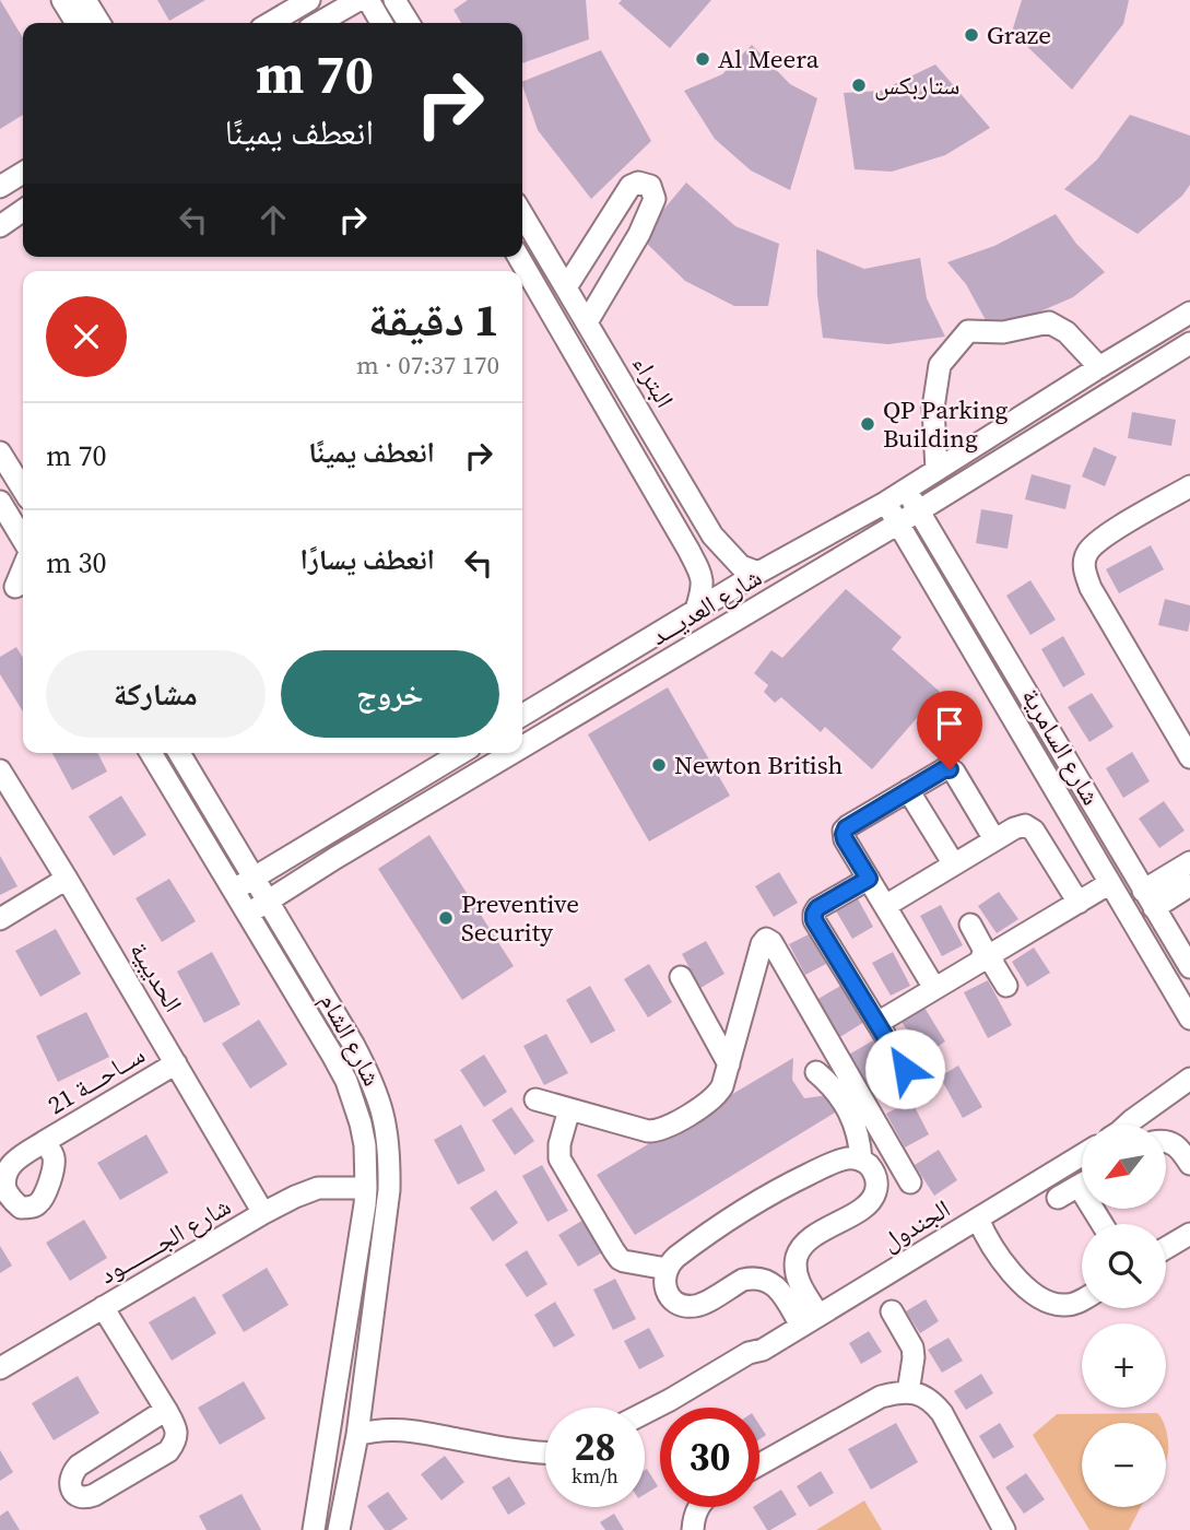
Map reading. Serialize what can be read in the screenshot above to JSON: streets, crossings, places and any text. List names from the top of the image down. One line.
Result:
{"streets":{"street":["البتراء","شارع العديـــد","شارع السامرية","الحديبية","شارع الشام","ســاحـــة 21","الجندول","شارع الجــــــــود"]},"crossings":[["البتراء","شارع العديـــد"],["شارع العديـــد","شارع السامرية"],["شارع العديـــد","شارع الشام"],["الحديبية","ســاحـــة 21"],["الحديبية","شارع الجــــــــود"],["شارع الشام","شارع الجــــــــود"]],"places":["Graze","Al Meera","ستاربكس","QP Parking Building","Newton British","Preventive Security"],"north":"bottom left","page":{"turn":["70 m","انعطف يمينًا"],"heading":["1 دقيقة","170 m · 07:37"],"list":[{"name":"انعطف يمينًا","value":"70 m"},{"name":"انعطف يسارًا","value":"30 m"}],"buttons":["خروج","مشاركة"],"map_buttons":["+","−"],"speed":"28 km/h","limit":"30"}}
